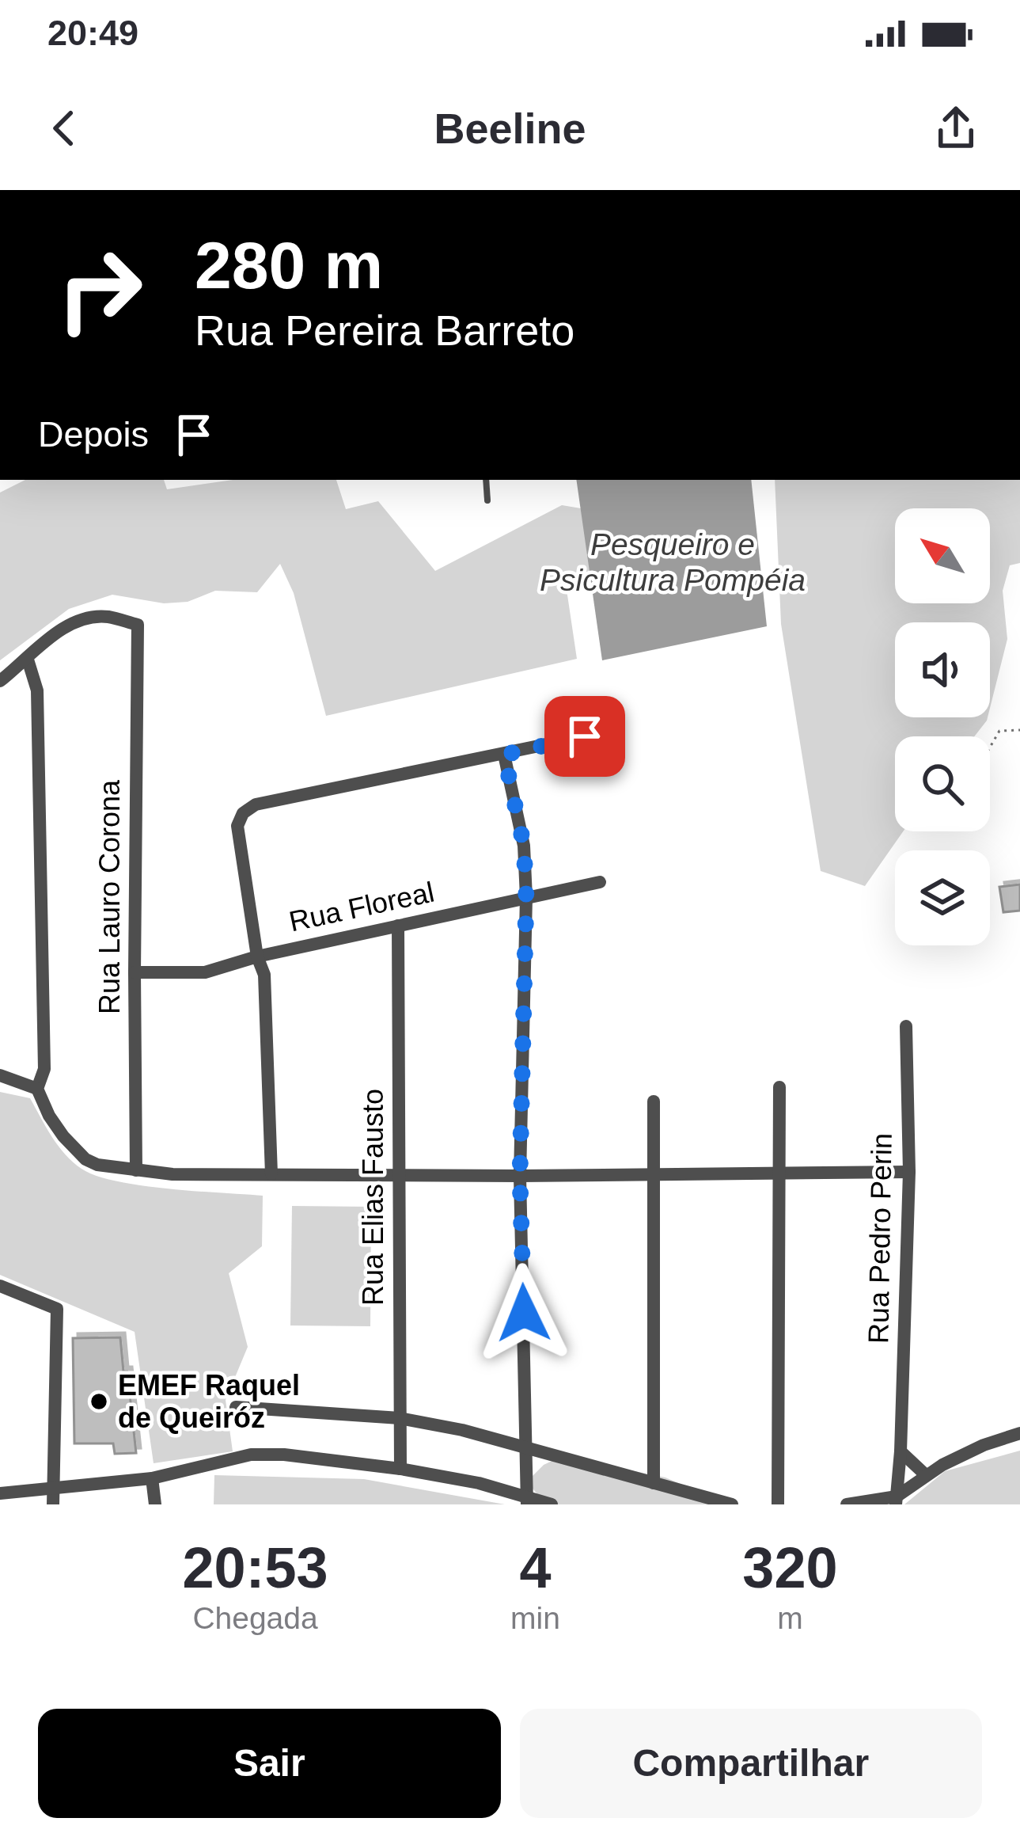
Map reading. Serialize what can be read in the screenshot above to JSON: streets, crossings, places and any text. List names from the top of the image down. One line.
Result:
{"streets":{"street":["Rua Lauro Corona","Rua Floreal","Rua Elias Fausto","Rua Pedro Perin"]},"crossings":[["Rua Lauro Corona","Rua Floreal"],["Rua Floreal","Rua Elias Fausto"]],"water":["Pesqueiro e Psicultura Pompéia"],"places":["EMEF Raquel de Queiróz"],"north":"top left","page":{"status":"20:49","header":"Beeline","turn":["280 m","Rua Pereira Barreto"],"then":"Depois","eta":["20:53","Chegada","4","min","320","m"],"buttons":["Sair","Compartilhar"]}}
